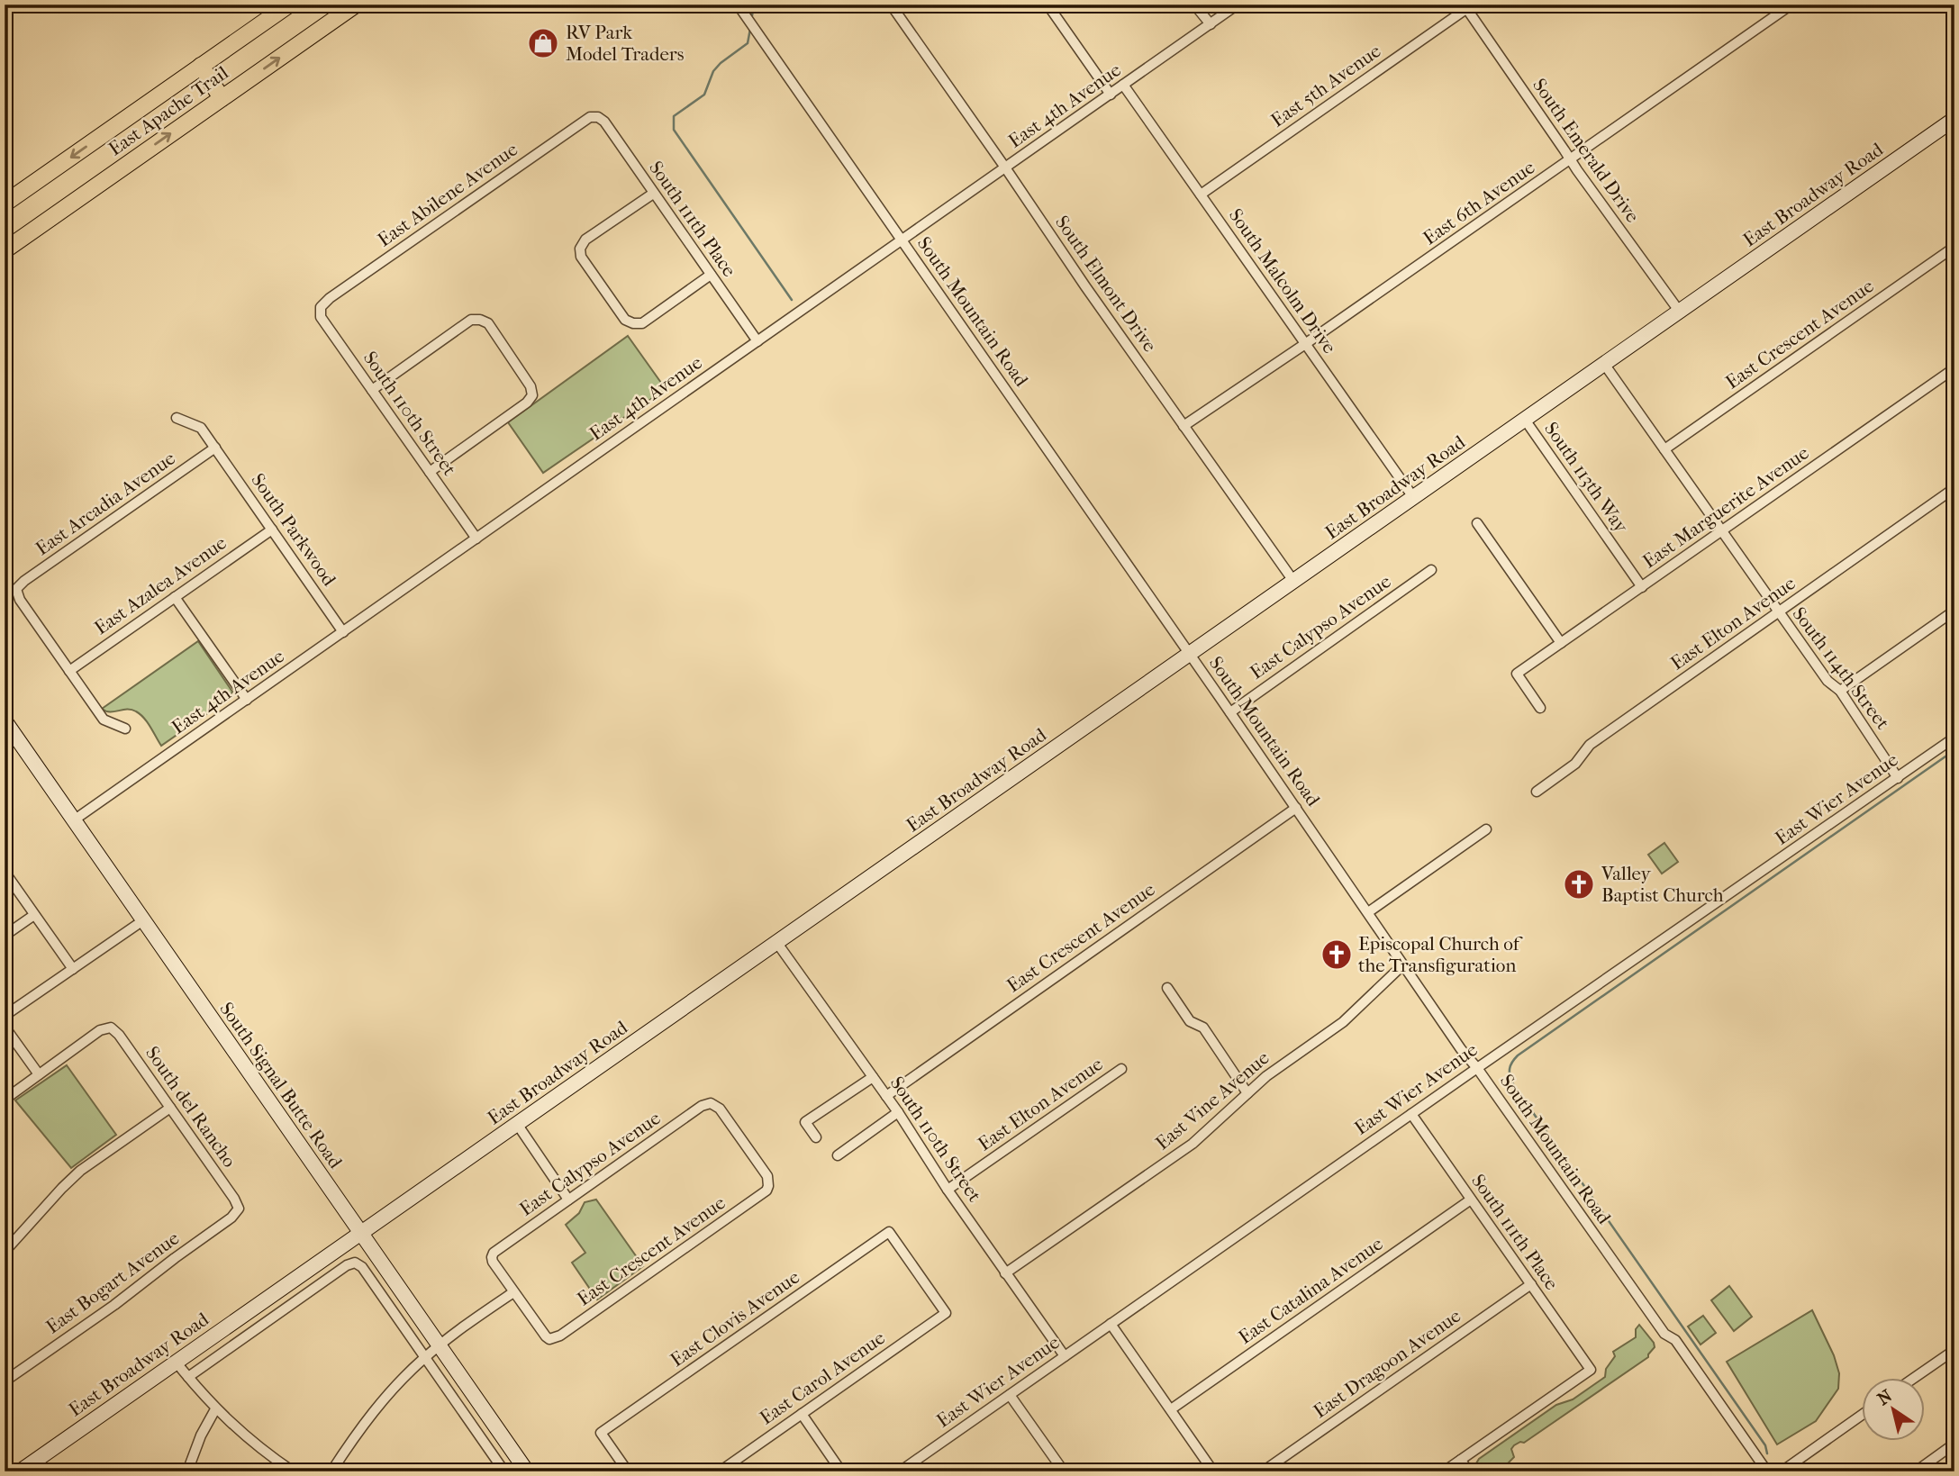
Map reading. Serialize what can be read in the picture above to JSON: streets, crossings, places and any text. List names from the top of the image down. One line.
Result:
{"streets":{"main road":["East Apache Trail","East Broadway Road","South Signal Butte Road"],"street":["East 5th Avenue","East 4th Avenue","South Emerald Drive","East Abilene Avenue","East 6th Avenue","South 111th Place","South Malcolm Drive","South Elmont Drive","South Mountain Road","East Crescent Avenue","South 110th Street","South 113th Way","East Arcadia Avenue","East Marguerite Avenue","South Parkwood","East Azalea Avenue","East Elton Avenue","East Calypso Avenue","South 114th Street","East Wier Avenue","East Vine Avenue","South del Rancho","East Bogart Avenue","East Catalina Avenue","East Clovis Avenue","East Dragoon Avenue","East Carol Avenue"]},"crossings":[["East 5th Avenue","South Emerald Drive"],["East 5th Avenue","South Malcolm Drive"],["East 4th Avenue","South 111th Place"],["East 4th Avenue","South Malcolm Drive"],["East 4th Avenue","South Elmont Drive"],["East 4th Avenue","South Mountain Road"],["East 4th Avenue","South 110th Street"],["East 4th Avenue","South Parkwood"],["East 4th Avenue","South Signal Butte Road"],["South Emerald Drive","East Broadway Road"],["South Emerald Drive","East 6th Avenue"],["East Abilene Avenue","South 111th Place"],["East Abilene Avenue","South 110th Street"],["East Broadway Road","South Malcolm Drive"],["East Broadway Road","South Elmont Drive"],["East Broadway Road","South Mountain Road"],["East Broadway Road","South 110th Street"],["East Broadway Road","South 113th Way"],["East Broadway Road","South 114th Street"],["East Broadway Road","South Signal Butte Road"],["East 6th Avenue","South Malcolm Drive"],["East 6th Avenue","South Elmont Drive"],["South 111th Place","East Wier Avenue"],["South 111th Place","East Catalina Avenue"],["South 111th Place","East Dragoon Avenue"],["South Mountain Road","East Crescent Avenue"],["South Mountain Road","East Calypso Avenue"],["South Mountain Road","East Wier Avenue"],["South Mountain Road","East Vine Avenue"],["East Crescent Avenue","South 110th Street"],["East Crescent Avenue","East Calypso Avenue"],["East Crescent Avenue","South 114th Street"],["South 110th Street","East Elton Avenue"],["South 110th Street","East Wier Avenue"],["South 110th Street","East Vine Avenue"],["South 113th Way","East Marguerite Avenue"],["East Arcadia Avenue","South Parkwood"],["East Arcadia Avenue","East Azalea Avenue"],["East Marguerite Avenue","South 114th Street"],["South Parkwood","East Azalea Avenue"],["East Elton Avenue","South 114th Street"],["South 114th Street","East Wier Avenue"],["South del Rancho","East Bogart Avenue"],["East Clovis Avenue","East Carol Avenue"]],"places":{"shop":["RV Park Model Traders"],"church":["Valley Baptist Church","Episcopal Church of the Transfiguration"]},"north":"top left"}
